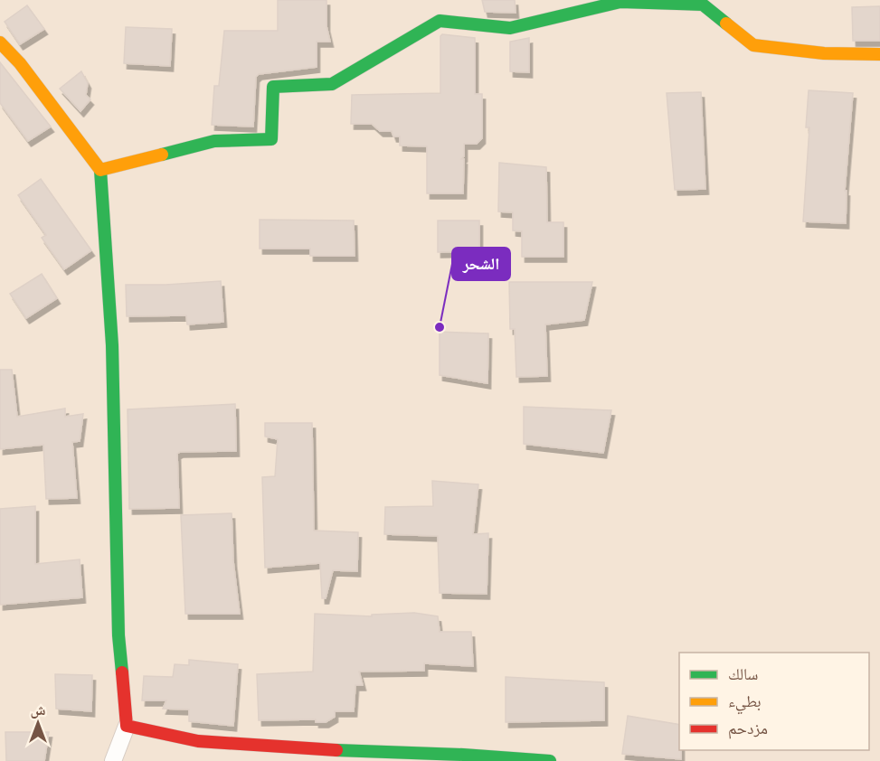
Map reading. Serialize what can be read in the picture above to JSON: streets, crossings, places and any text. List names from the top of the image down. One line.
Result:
{"places":["الشحر"],"legend":["سالك","بطيء","مزدحم"],"north":"top"}
